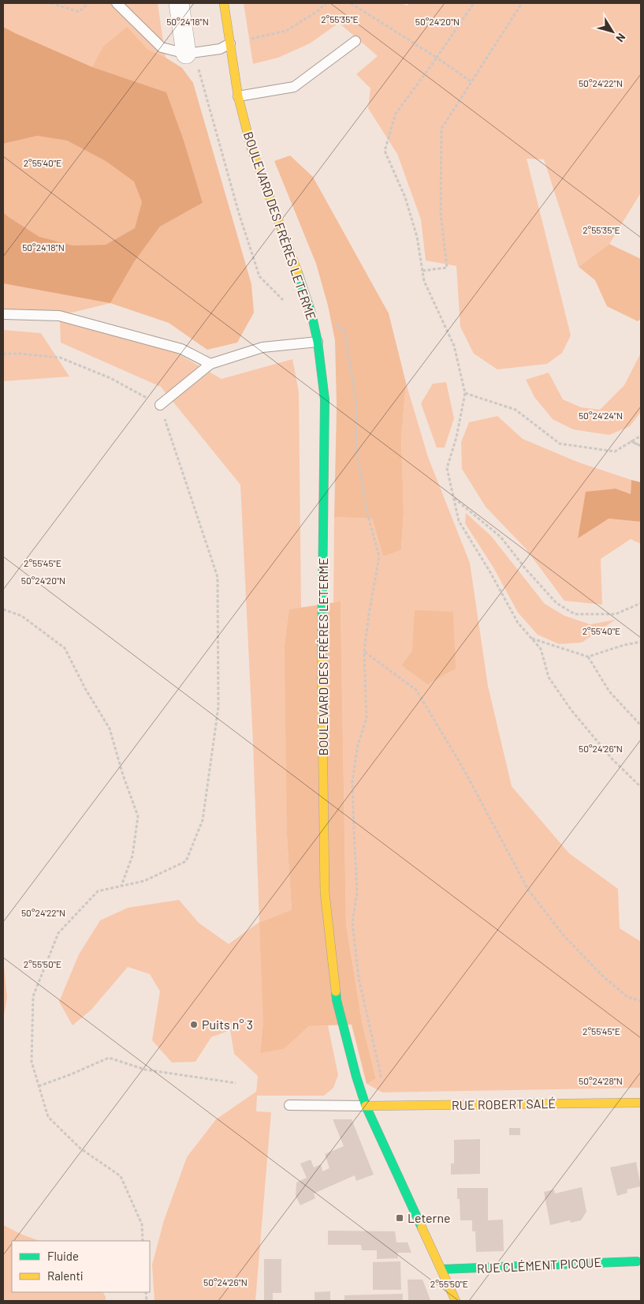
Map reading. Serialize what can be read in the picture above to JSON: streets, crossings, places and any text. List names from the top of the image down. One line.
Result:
{"streets":{"street":["BOULEVARD DES FRÈRES LETERME","RUE ROBERT SALÉ","RUE CLÉMENT PICQUE"]},"crossings":[["BOULEVARD DES FRÈRES LETERME","RUE ROBERT SALÉ"],["BOULEVARD DES FRÈRES LETERME","RUE CLÉMENT PICQUE"]],"places":{"other":["Puits n° 3"],"transit":["Leterne"]},"legend":["Fluide","Ralenti"],"north":"bottom right","coordinates":["2°55'35\"E","50°24'18\"N","50°24'20\"N","50°24'22\"N","2°55'40\"E","50°24'24\"N","2°55'45\"E","50°24'26\"N","2°55'50\"E","50°24'28\"N"]}
